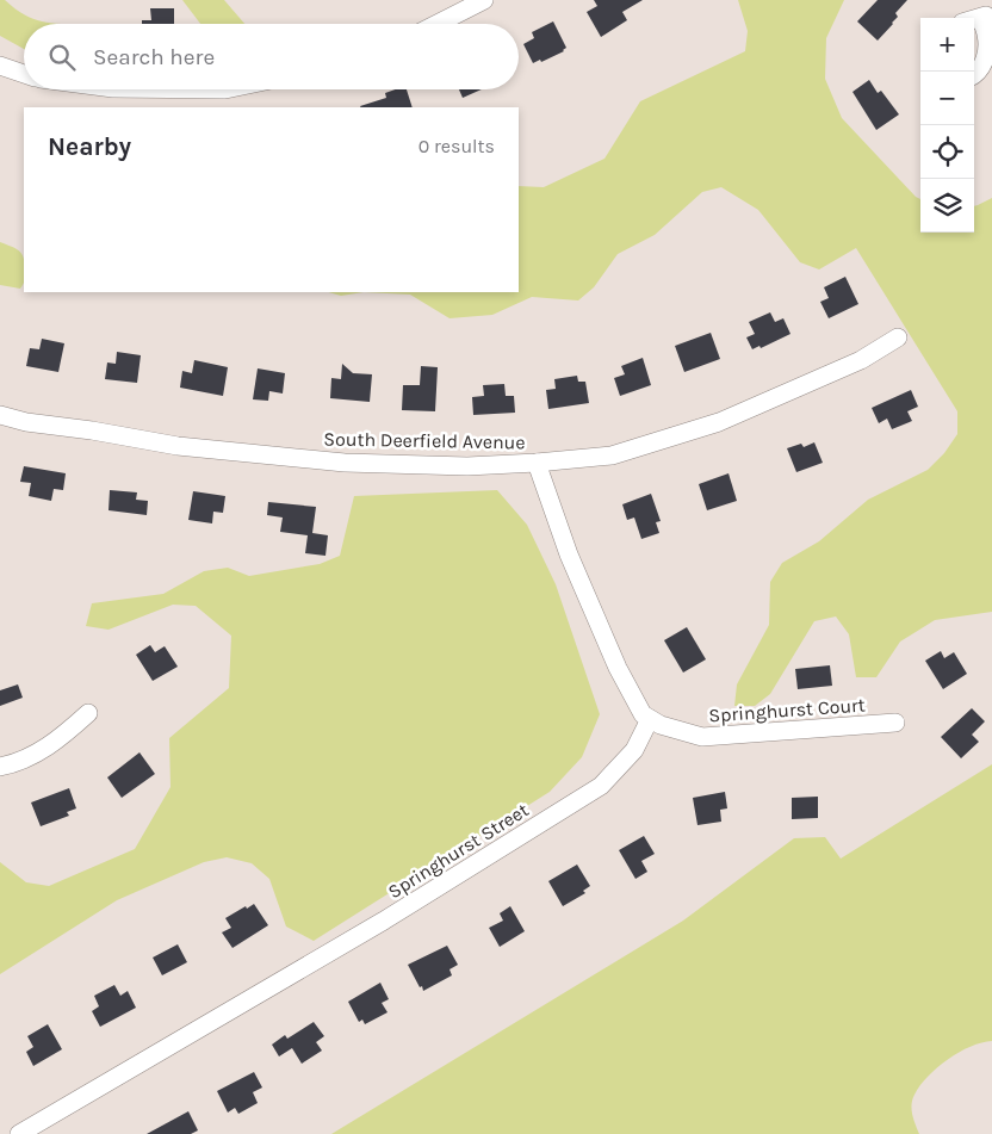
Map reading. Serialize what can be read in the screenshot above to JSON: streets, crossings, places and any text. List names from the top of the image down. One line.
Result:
{"streets":{"street":["South Deerfield Avenue","Springhurst Court","Springhurst Street"]},"crossings":[["Springhurst Court","Springhurst Street"]],"page":{"map_buttons":["+","−"],"search":"Search here","heading":["Nearby","0 results"]}}
